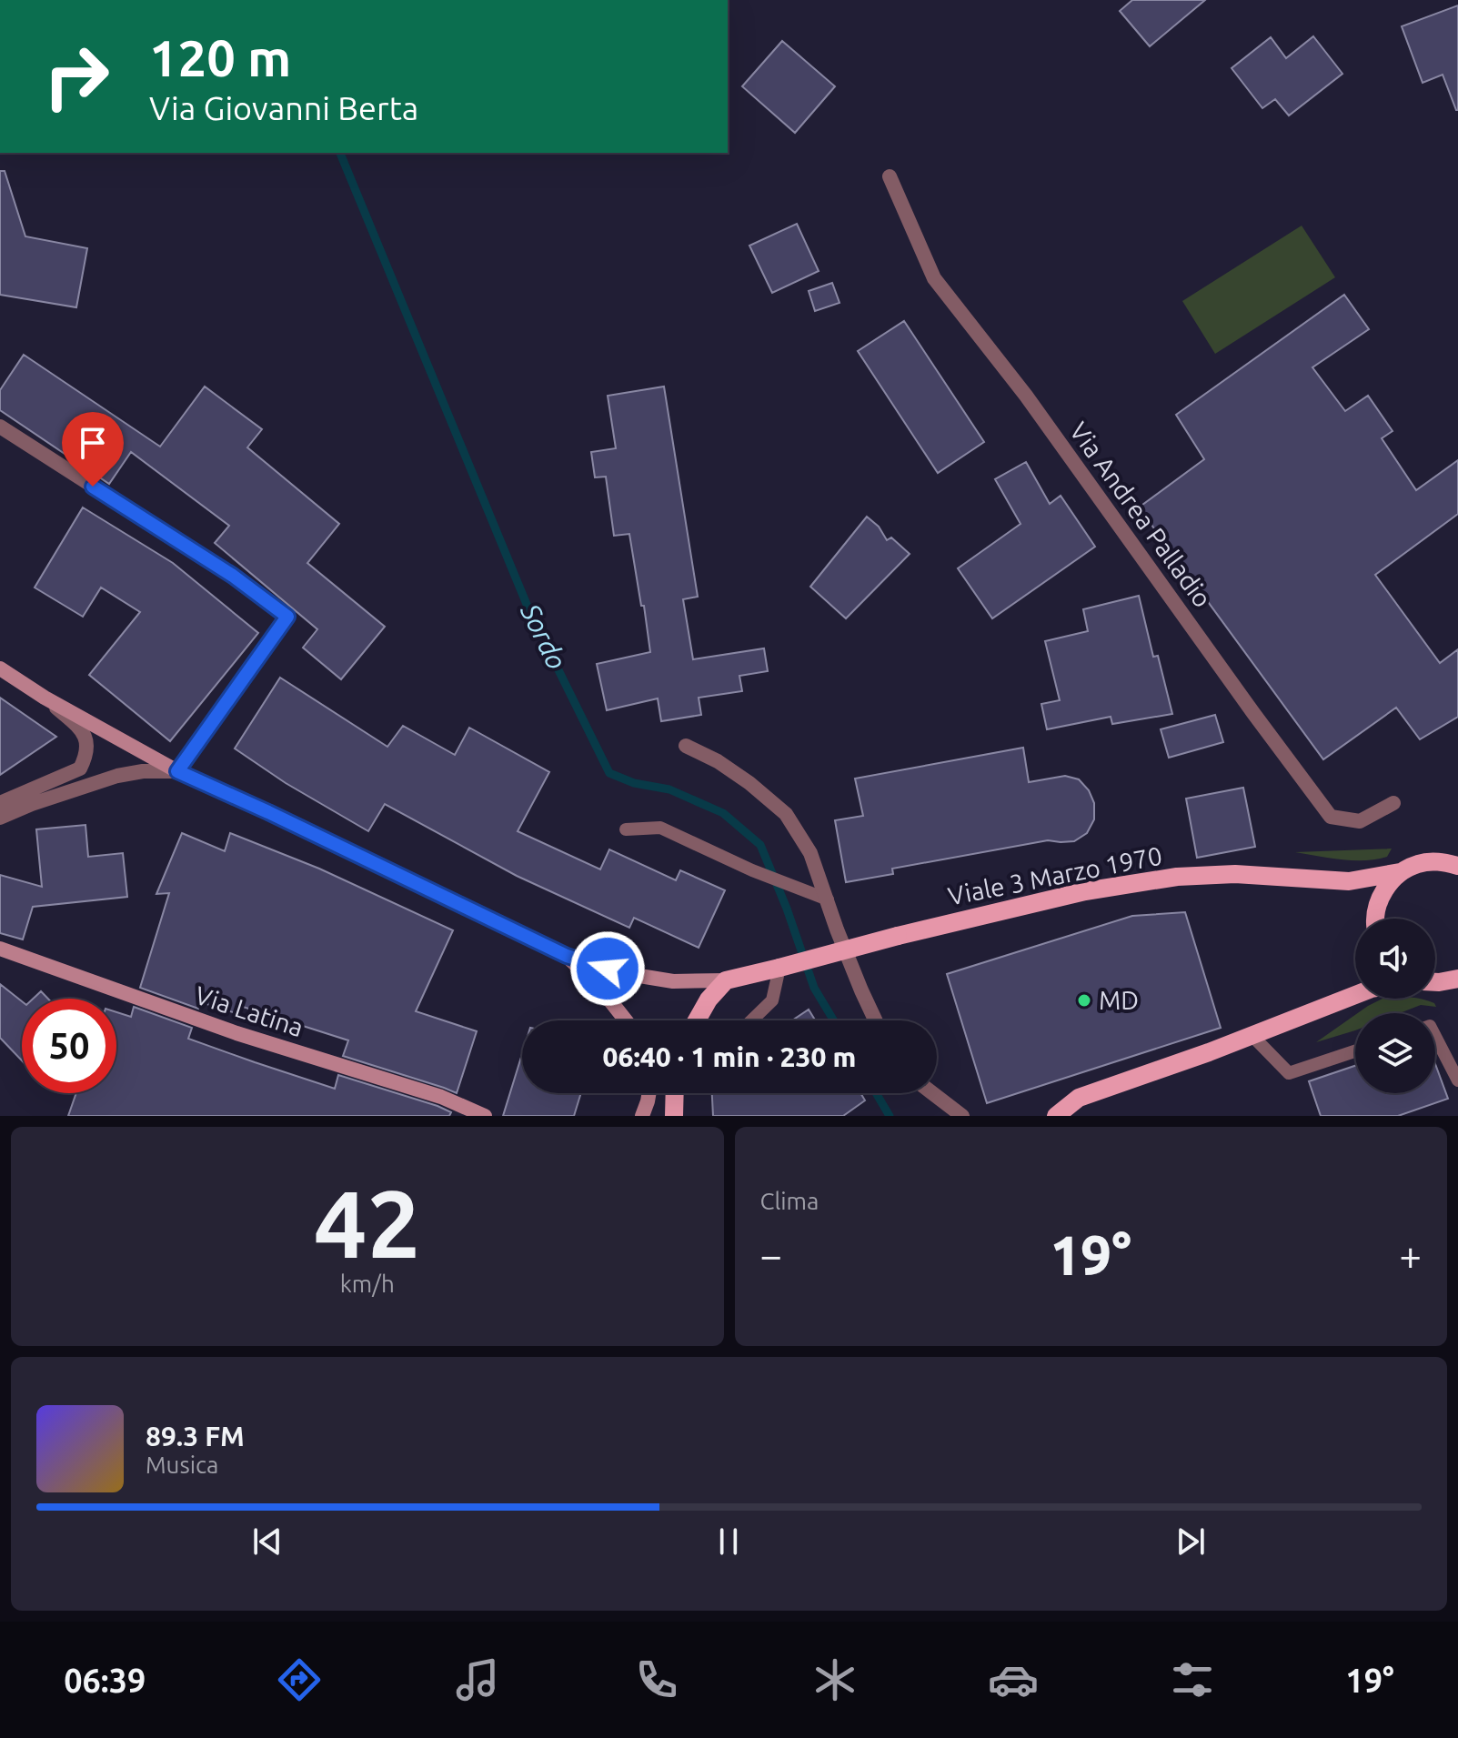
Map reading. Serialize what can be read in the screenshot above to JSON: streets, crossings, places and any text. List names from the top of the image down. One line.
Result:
{"streets":{"main road":["Viale 3 Marzo 1970","Via Latina"],"street":["Via Andrea Palladio"]},"water":["Sordo"],"places":["MD"],"page":{"turn":["120 m","Via Giovanni Berta"],"limit":"50","trip":"06:40 · 1 min · 230 m","tile":[["42","km/h"],"Clima"],"heat":["−","19°","+"],"song":["89.3 FM","Musica"],"tabs":["06:39","19°"]}}
